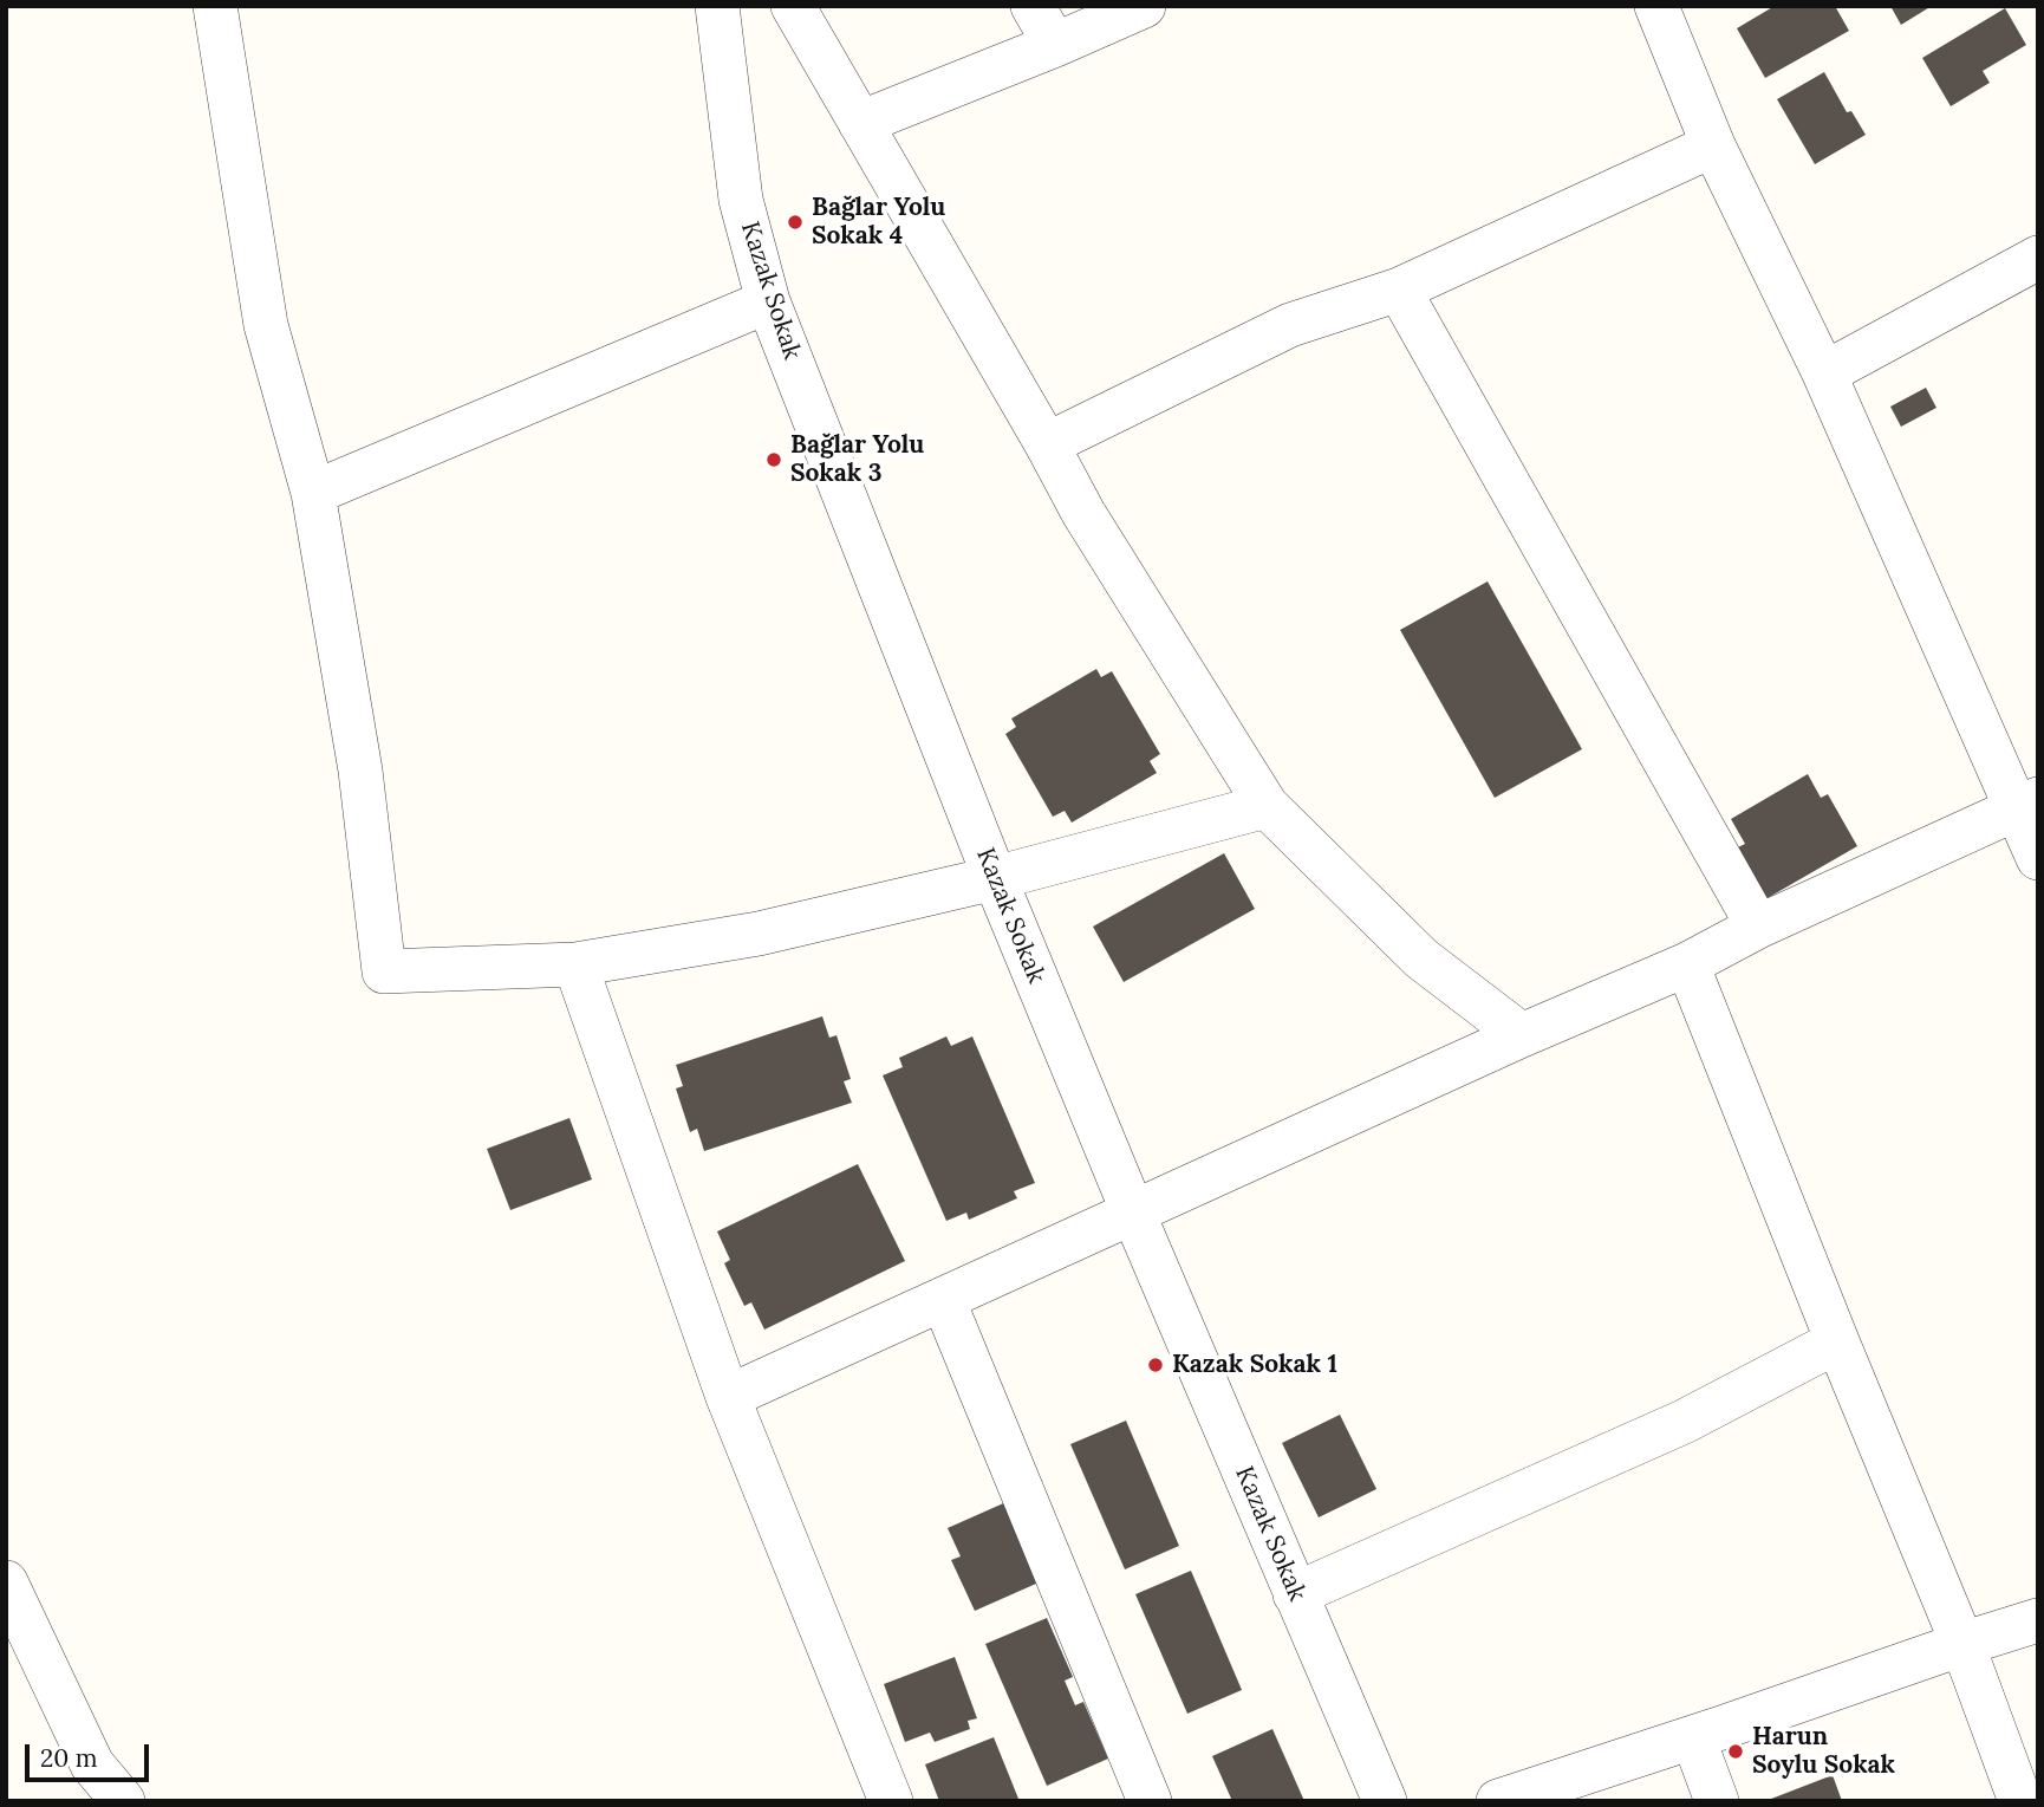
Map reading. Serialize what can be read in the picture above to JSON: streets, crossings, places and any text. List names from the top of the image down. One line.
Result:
{"streets":{"street":["Kazak Sokak"]},"places":["Bağlar Yolu Sokak 4","Bağlar Yolu Sokak 3","Kazak Sokak 1","Harun Soylu Sokak"],"scale_bar":"20 m"}
